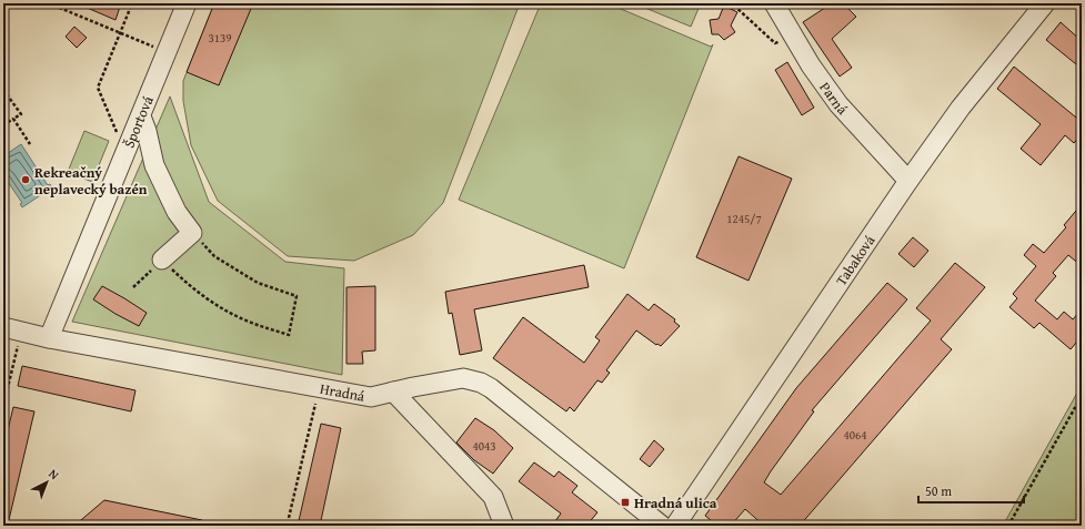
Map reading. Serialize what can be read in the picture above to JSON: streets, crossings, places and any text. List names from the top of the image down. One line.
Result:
{"streets":{"street":["Parná","Športová","Tabaková","Hradná"]},"crossings":[["Parná","Tabaková"],["Športová","Hradná"]],"places":{"other":["Rekreačný neplavecký bazén"],"transit":["Hradná ulica"]},"house_numbers":["3139","1245/7","4064","4043"],"scale_bar":"50 m","north":"top right"}
